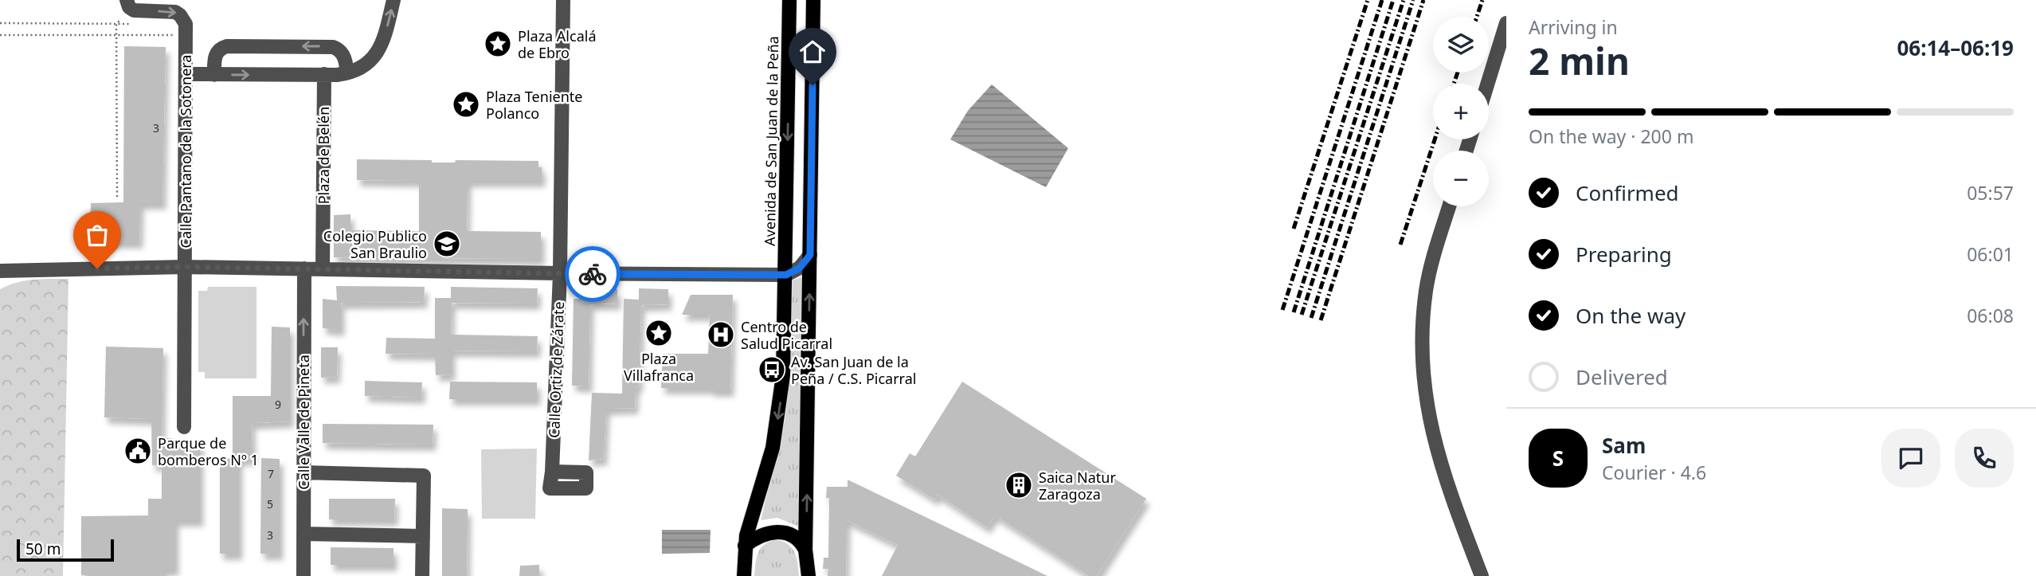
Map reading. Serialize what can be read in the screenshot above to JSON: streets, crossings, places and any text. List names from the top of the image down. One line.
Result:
{"streets":{"main road":["Avenida de San Juan de la Peña"],"street":["Calle Pantano de la Sotonera","Plaza de Belén","Calle Ortiz de Zárate","Calle Valle de Pineta"]},"one_way":["Calle Valle de Pineta"],"places":{"place":["Plaza Alcalá de Ebro","Plaza Teniente Polanco","Plaza Villafranca"],"school or university":["Colegio Publico San Braulio"],"hospital":["Centro de Salud Picarral"],"bus stop":["Av. San Juan de la Peña / C.S. Picarral"],"public building":["Parque de bomberos Nº 1"],"building":["Saica Natur Zaragoza"]},"house_numbers":["3","9","7","5","3"],"scale_bar":"50 m","page":{"heading":["2 min","Arriving in","06:14–06:19"],"panel":["Sam","Courier · 4.6"],"map_buttons":["+","−"],"bar":"On the way · 200 m","list":[["Confirmed","05:57"],["Preparing","06:01"],["On the way","06:08"],"Delivered"],"round":"S","scale":"50 m"}}
